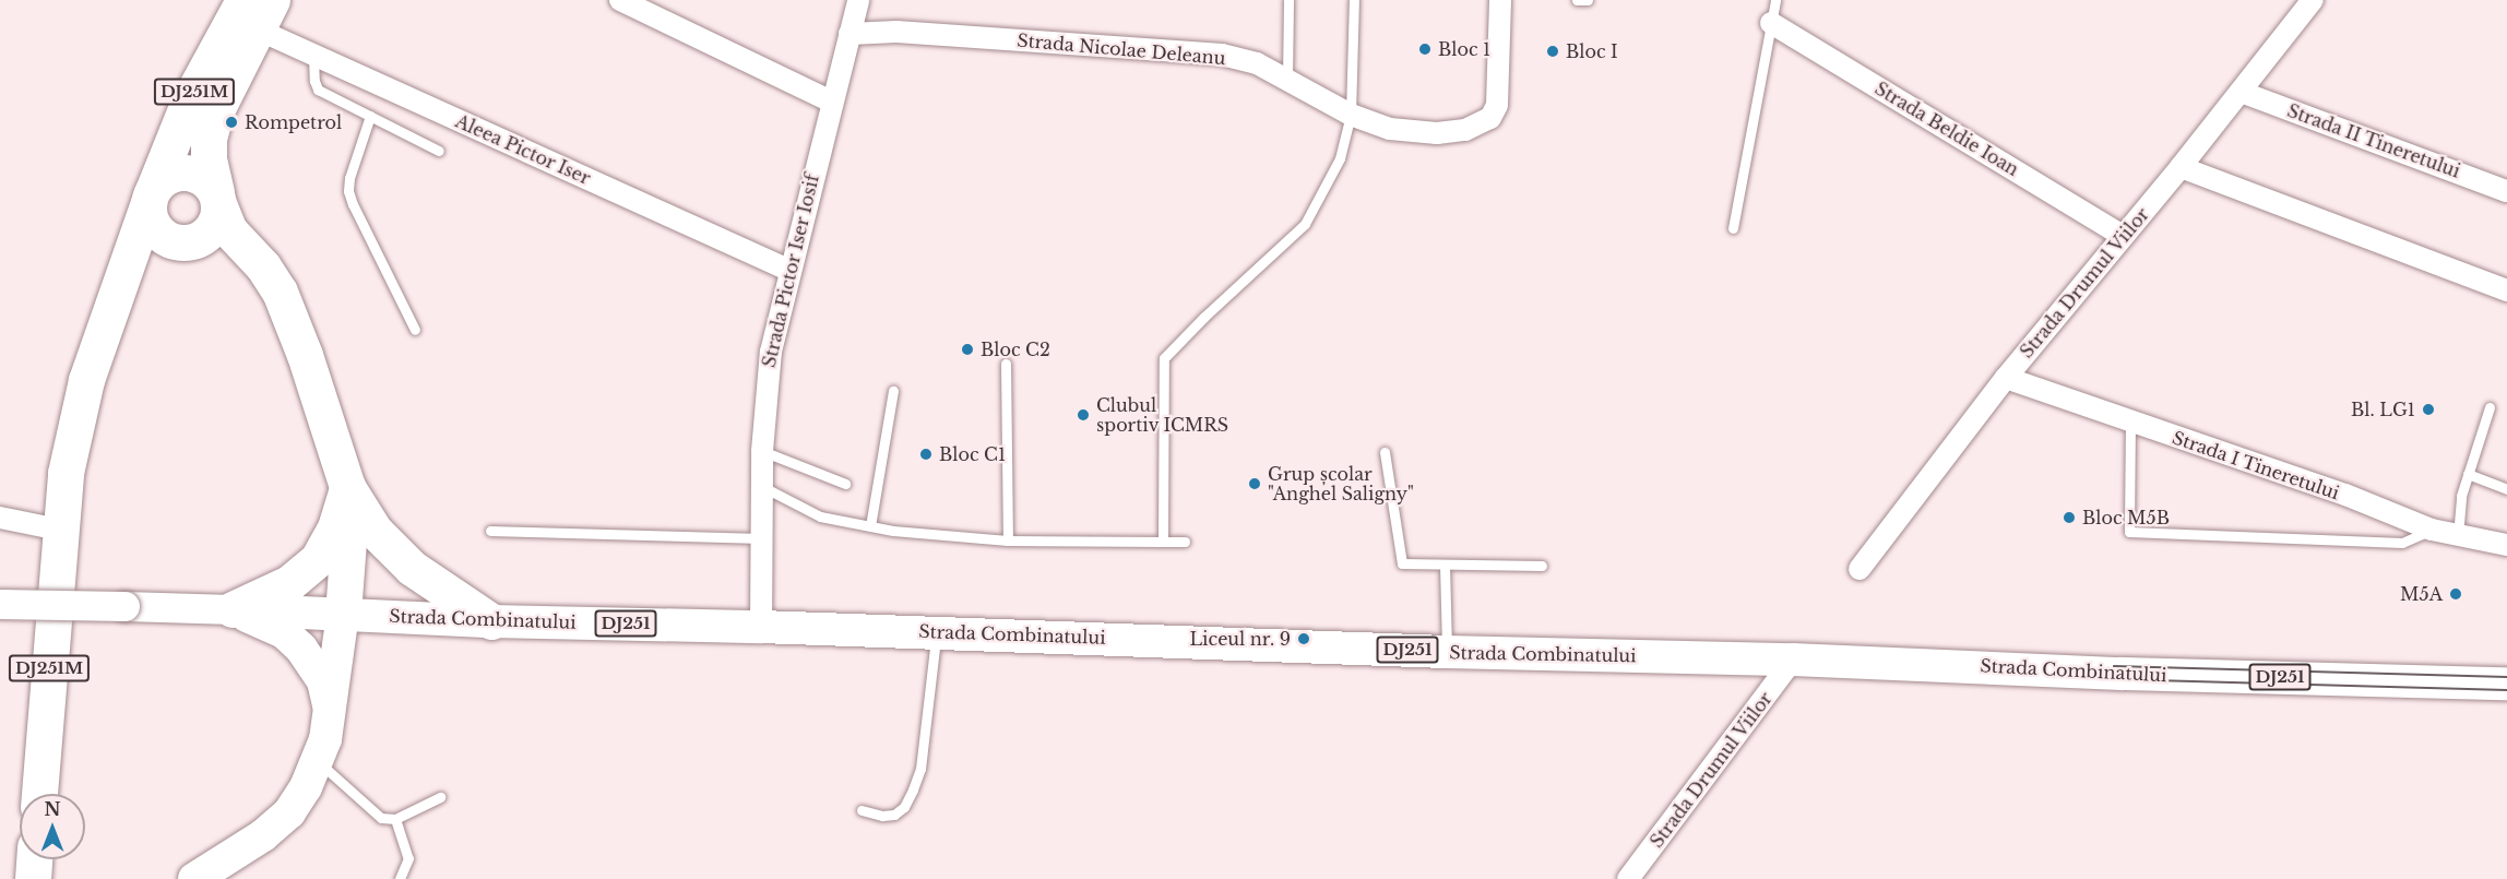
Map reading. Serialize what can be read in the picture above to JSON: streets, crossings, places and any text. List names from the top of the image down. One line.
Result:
{"streets":{"highway":["DJ251M"],"main road":["Strada Combinatului","DJ251"],"street":["Strada Nicolae Deleanu","Strada Beldie Ioan","Strada II Tineretului","Aleea Pictor Iser","Strada Pictor Iser Iosif","Strada Drumul Viilor","Strada I Tineretului"]},"crossings":[["Strada Nicolae Deleanu","Strada Pictor Iser Iosif"],["DJ251M","Aleea Pictor Iser"],["Strada Beldie Ioan","Strada Drumul Viilor"],["Strada II Tineretului","Strada Drumul Viilor"],["Aleea Pictor Iser","Strada Pictor Iser Iosif"],["Strada Pictor Iser Iosif","Strada Combinatului"],["Strada Drumul Viilor","Strada I Tineretului"],["Strada Drumul Viilor","Strada Combinatului"]],"places":["Bloc 1","Bloc I","Rompetrol","Bloc C2","Bl. LG1","Clubul sportiv ICMRS","Bloc C1","Grup școlar \"Anghel Saligny\"","Bloc M5B","M5A","Liceul nr. 9"],"north":"top"}
